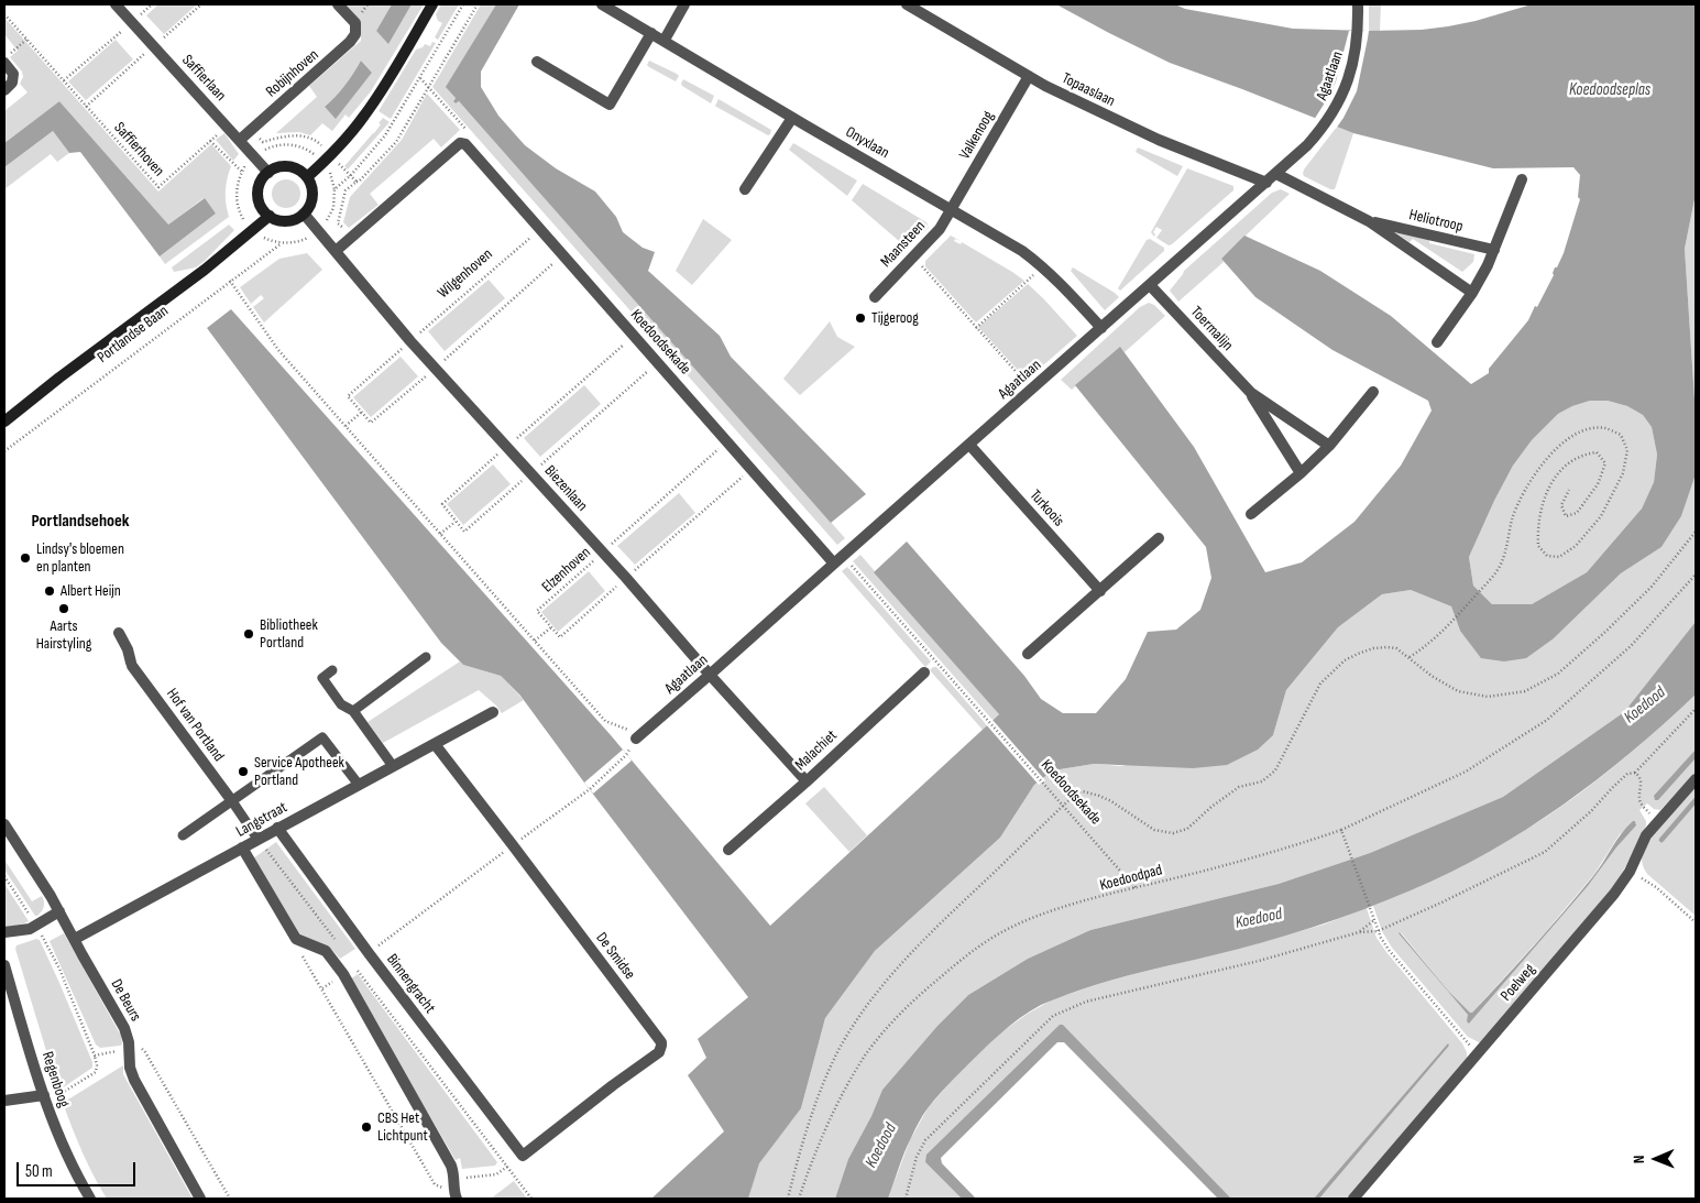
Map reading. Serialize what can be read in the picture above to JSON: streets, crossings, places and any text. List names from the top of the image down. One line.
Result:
{"streets":{"street":["Robijnhoven","Agaatlaan","Saffierlaan","Topaaslaan","Valkenoog","Onyxlaan","Heliotroop","Maansteen","Toermalijn","Portlandse Baan","Koedoodsekade","Biezenlaan","Turkoois","Hof van Portland","Malachiet","Langstraat","De Smidse","Poelweg","Binnengracht","De Beurs","Regenboog"],"path":["Saffierhoven","Wilgenhoven","Elzenhoven","Koedoodpad"]},"crossings":[["Robijnhoven","Saffierlaan"],["Agaatlaan","Topaaslaan"],["Agaatlaan","Onyxlaan"],["Agaatlaan","Heliotroop"],["Agaatlaan","Toermalijn"],["Agaatlaan","Koedoodsekade"],["Agaatlaan","Biezenlaan"],["Agaatlaan","Turkoois"],["Saffierlaan","Saffierhoven"],["Saffierlaan","Portlandse Baan"],["Saffierlaan","Biezenlaan"],["Topaaslaan","Valkenoog"],["Valkenoog","Onyxlaan"],["Valkenoog","Maansteen"],["Onyxlaan","Maansteen"],["Wilgenhoven","Koedoodsekade"],["Wilgenhoven","Biezenlaan"],["Portlandse Baan","Biezenlaan"],["Koedoodsekade","Biezenlaan"],["Koedoodsekade","Koedoodpad"],["Biezenlaan","Elzenhoven"],["Biezenlaan","Malachiet"],["Langstraat","De Smidse"],["Langstraat","Binnengracht"],["Langstraat","De Beurs"],["De Smidse","Binnengracht"]],"districts":["Portlandsehoek"],"water":["Koedoodseplas","Koedood"],"places":["Tijgeroog","Lindsy's bloemen en planten","Albert Heijn","Aarts Hairstyling","Bibliotheek Portland","Service Apotheek Portland","CBS Het Lichtpunt"],"scale_bar":"50 m","north":"left"}
